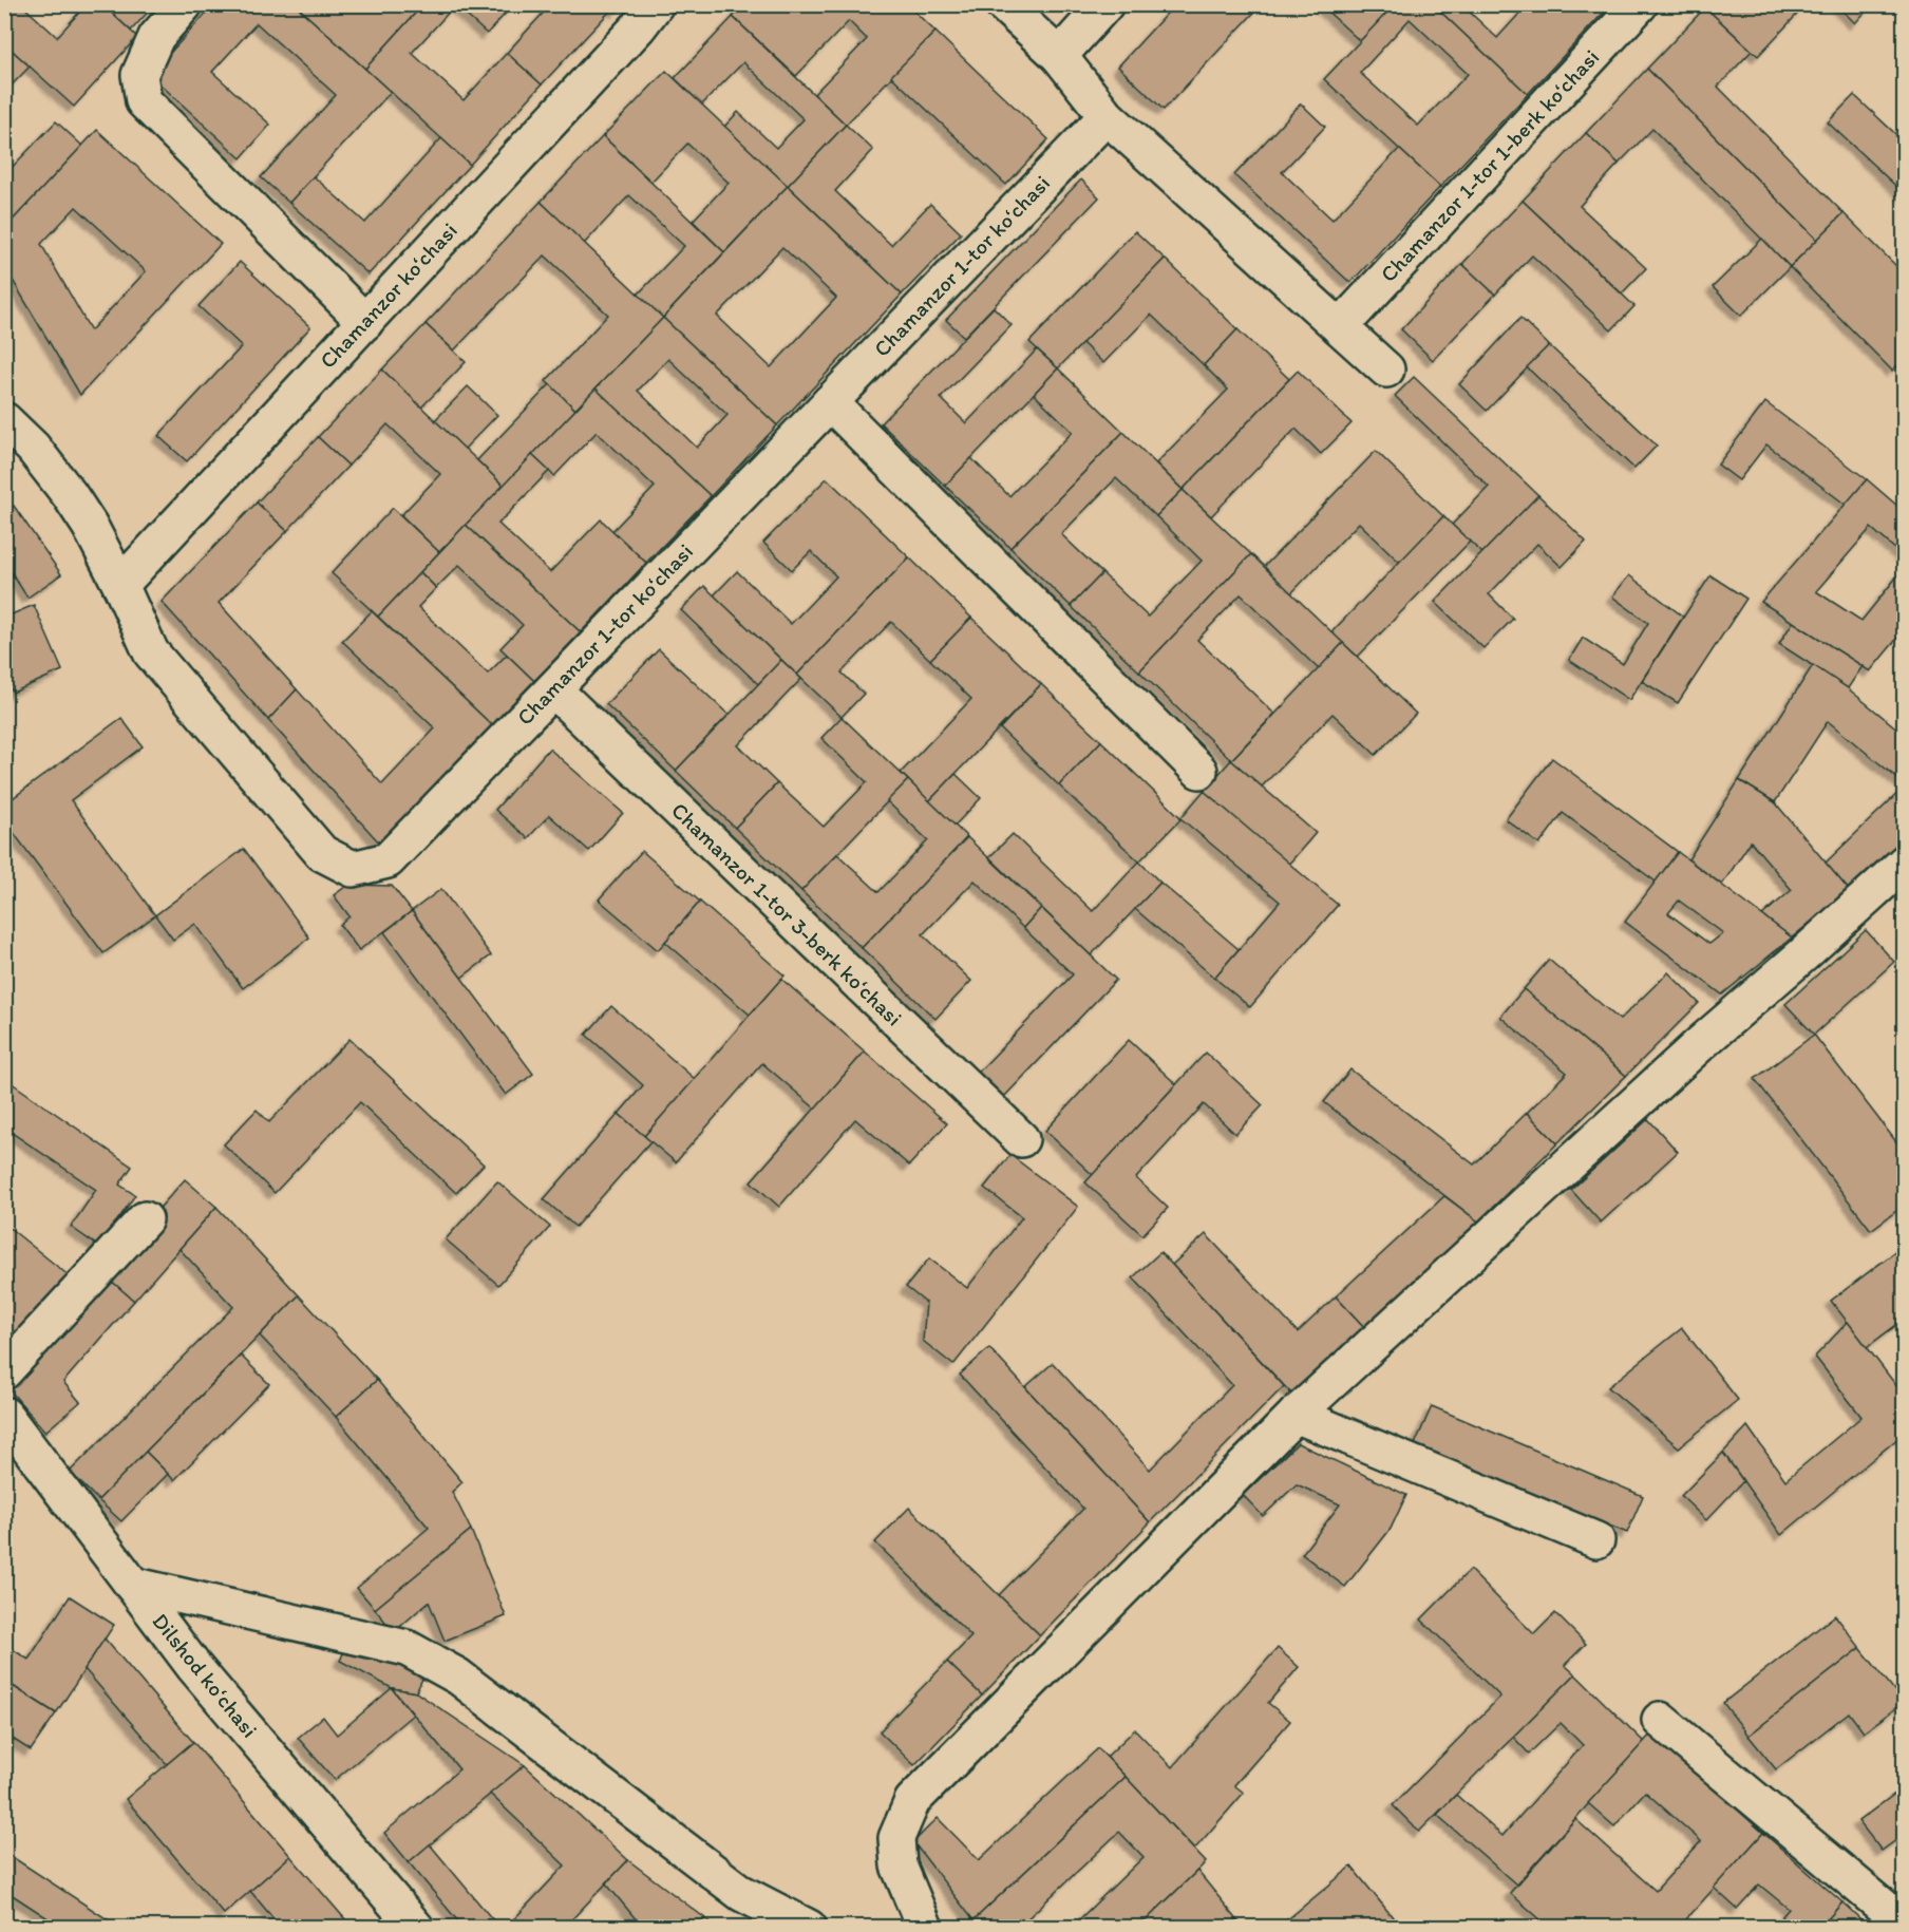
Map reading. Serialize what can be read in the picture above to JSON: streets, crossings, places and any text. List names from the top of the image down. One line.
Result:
{"streets":{"street":["Chamanzor 1-tor 1-berk koʻchasi","Chamanzor 1-tor koʻchasi","Chamanzor koʻchasi","Chamanzor 1-tor 3-berk koʻchasi","Dilshod koʻchasi"]},"crossings":[["Chamanzor 1-tor koʻchasi","Chamanzor koʻchasi"],["Chamanzor 1-tor koʻchasi","Chamanzor 1-tor 3-berk koʻchasi"]]}
